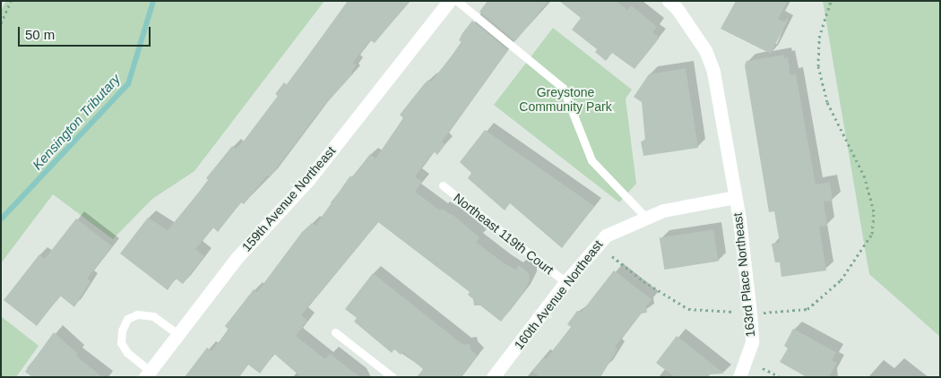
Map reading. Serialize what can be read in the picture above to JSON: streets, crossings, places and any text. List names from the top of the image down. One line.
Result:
{"streets":{"street":["159th Avenue Northeast","163rd Place Northeast","160th Avenue Northeast"],"lane":["Northeast 119th Court"]},"crossings":[["Northeast 119th Court","160th Avenue Northeast"],["163rd Place Northeast","160th Avenue Northeast"]],"water":["Kensington Tributary"],"parks":["Greystone Community Park"],"scale_bar":"50 m"}
